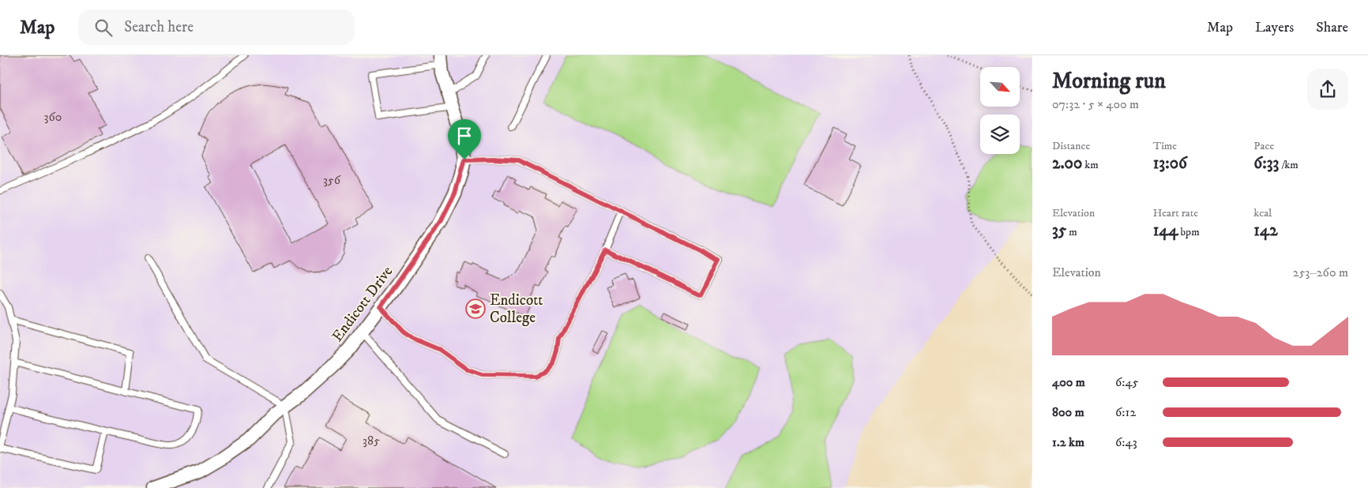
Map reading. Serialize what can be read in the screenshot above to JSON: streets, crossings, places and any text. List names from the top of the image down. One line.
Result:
{"streets":{"street":["Endicott Drive"]},"places":{"school or university":["Endicott College"]},"house_numbers":["360","356","385"],"north":"bottom right","page":{"header":"Map","search":"Search here","nav":["Map","Layers","Share"],"heading":["Morning run","07:32 · 5 × 400 m"],"stats":[["Distance","2.00 km"],["Time","13:06"],["Pace","6:33 /km"],["Elevation","35 m"],["Heart rate","144 bpm"],["kcal","142"]],"chart":["Elevation","253–260 m"],"list":[{"name":"400 m","note":"6:45"},{"name":"800 m","note":"6:12"},{"name":"1.2 km","note":"6:43"}]}}
